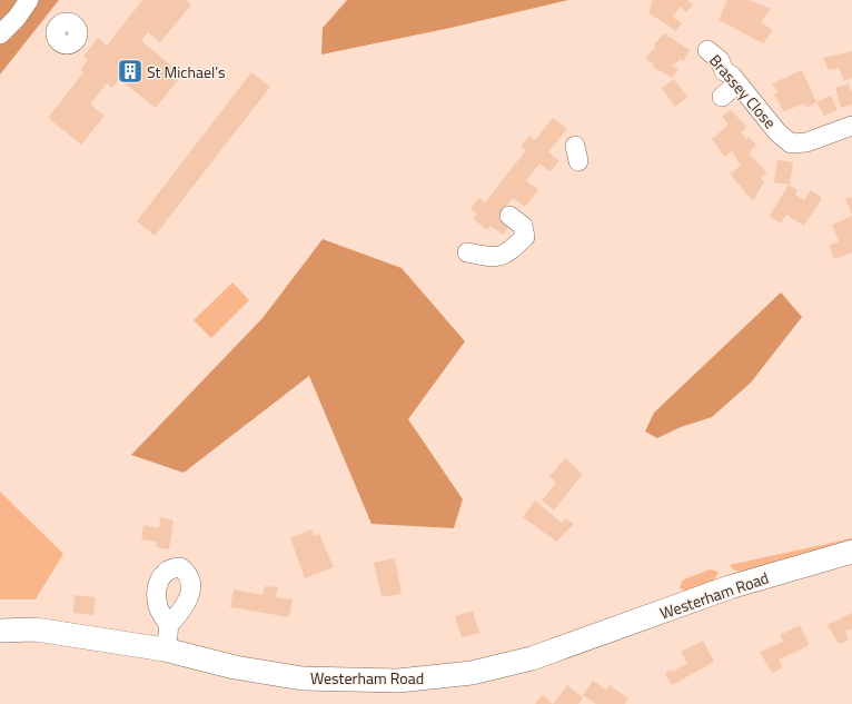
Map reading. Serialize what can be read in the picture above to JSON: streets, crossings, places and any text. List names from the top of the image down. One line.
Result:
{"streets":{"main road":["Westerham Road"],"street":["Brassey Close"]},"places":{"building":["St Michael's"]}}
